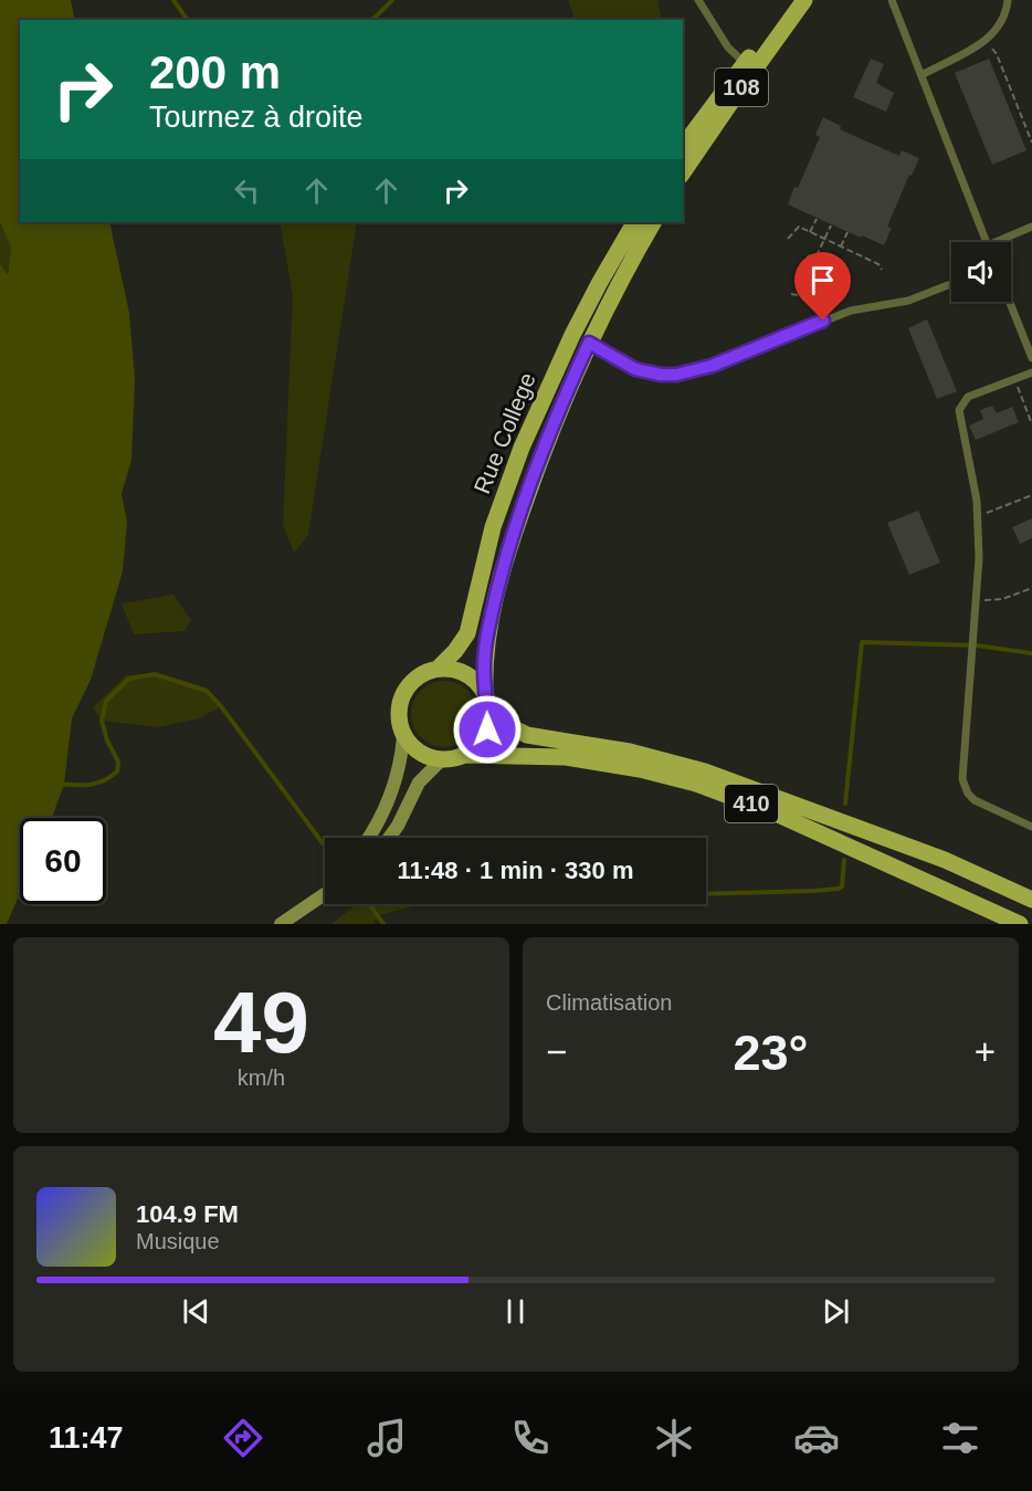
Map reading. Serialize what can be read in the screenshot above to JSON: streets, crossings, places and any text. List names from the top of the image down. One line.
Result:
{"streets":{"main road":["108","Rue College","410"]},"crossings":[["Rue College","410"]],"page":{"turn":["200 m","Tournez à droite"],"limit":"60","trip":"11:48 · 1 min · 330 m","tile":[["49","km/h"],"Climatisation"],"heat":["−","23°","+"],"song":["104.9 FM","Musique"],"tabs":"11:47"}}
